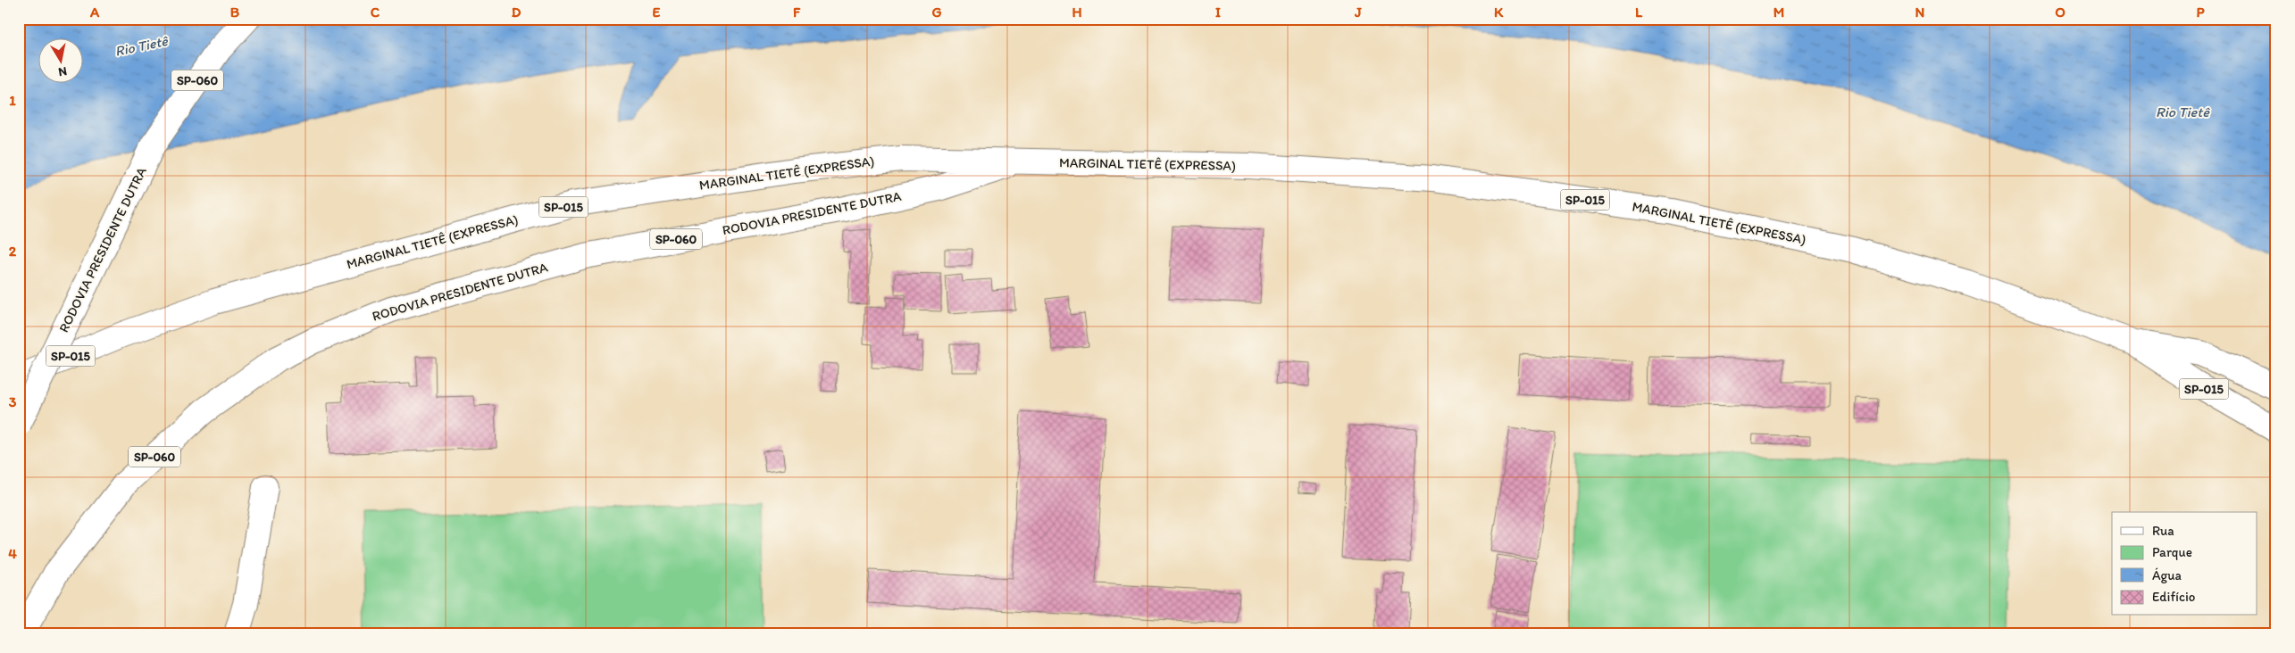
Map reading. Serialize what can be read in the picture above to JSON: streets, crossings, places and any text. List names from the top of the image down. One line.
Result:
{"streets":{"main road":["SP-060","MARGINAL TIETÊ (EXPRESSA)","SP-015","RODOVIA PRESIDENTE DUTRA"]},"crossings":[["MARGINAL TIETÊ (EXPRESSA)","SP-015"],["MARGINAL TIETÊ (EXPRESSA)","RODOVIA PRESIDENTE DUTRA"]],"water":["Rio Tietê"],"legend":["Rua","Parque","Água","Edifício"],"north":"bottom","grid":{"columns":["A","B","C","D","E","F","G","H","I","J","K","L","M","N","O","P"],"rows":["1","2","3","4"]}}
